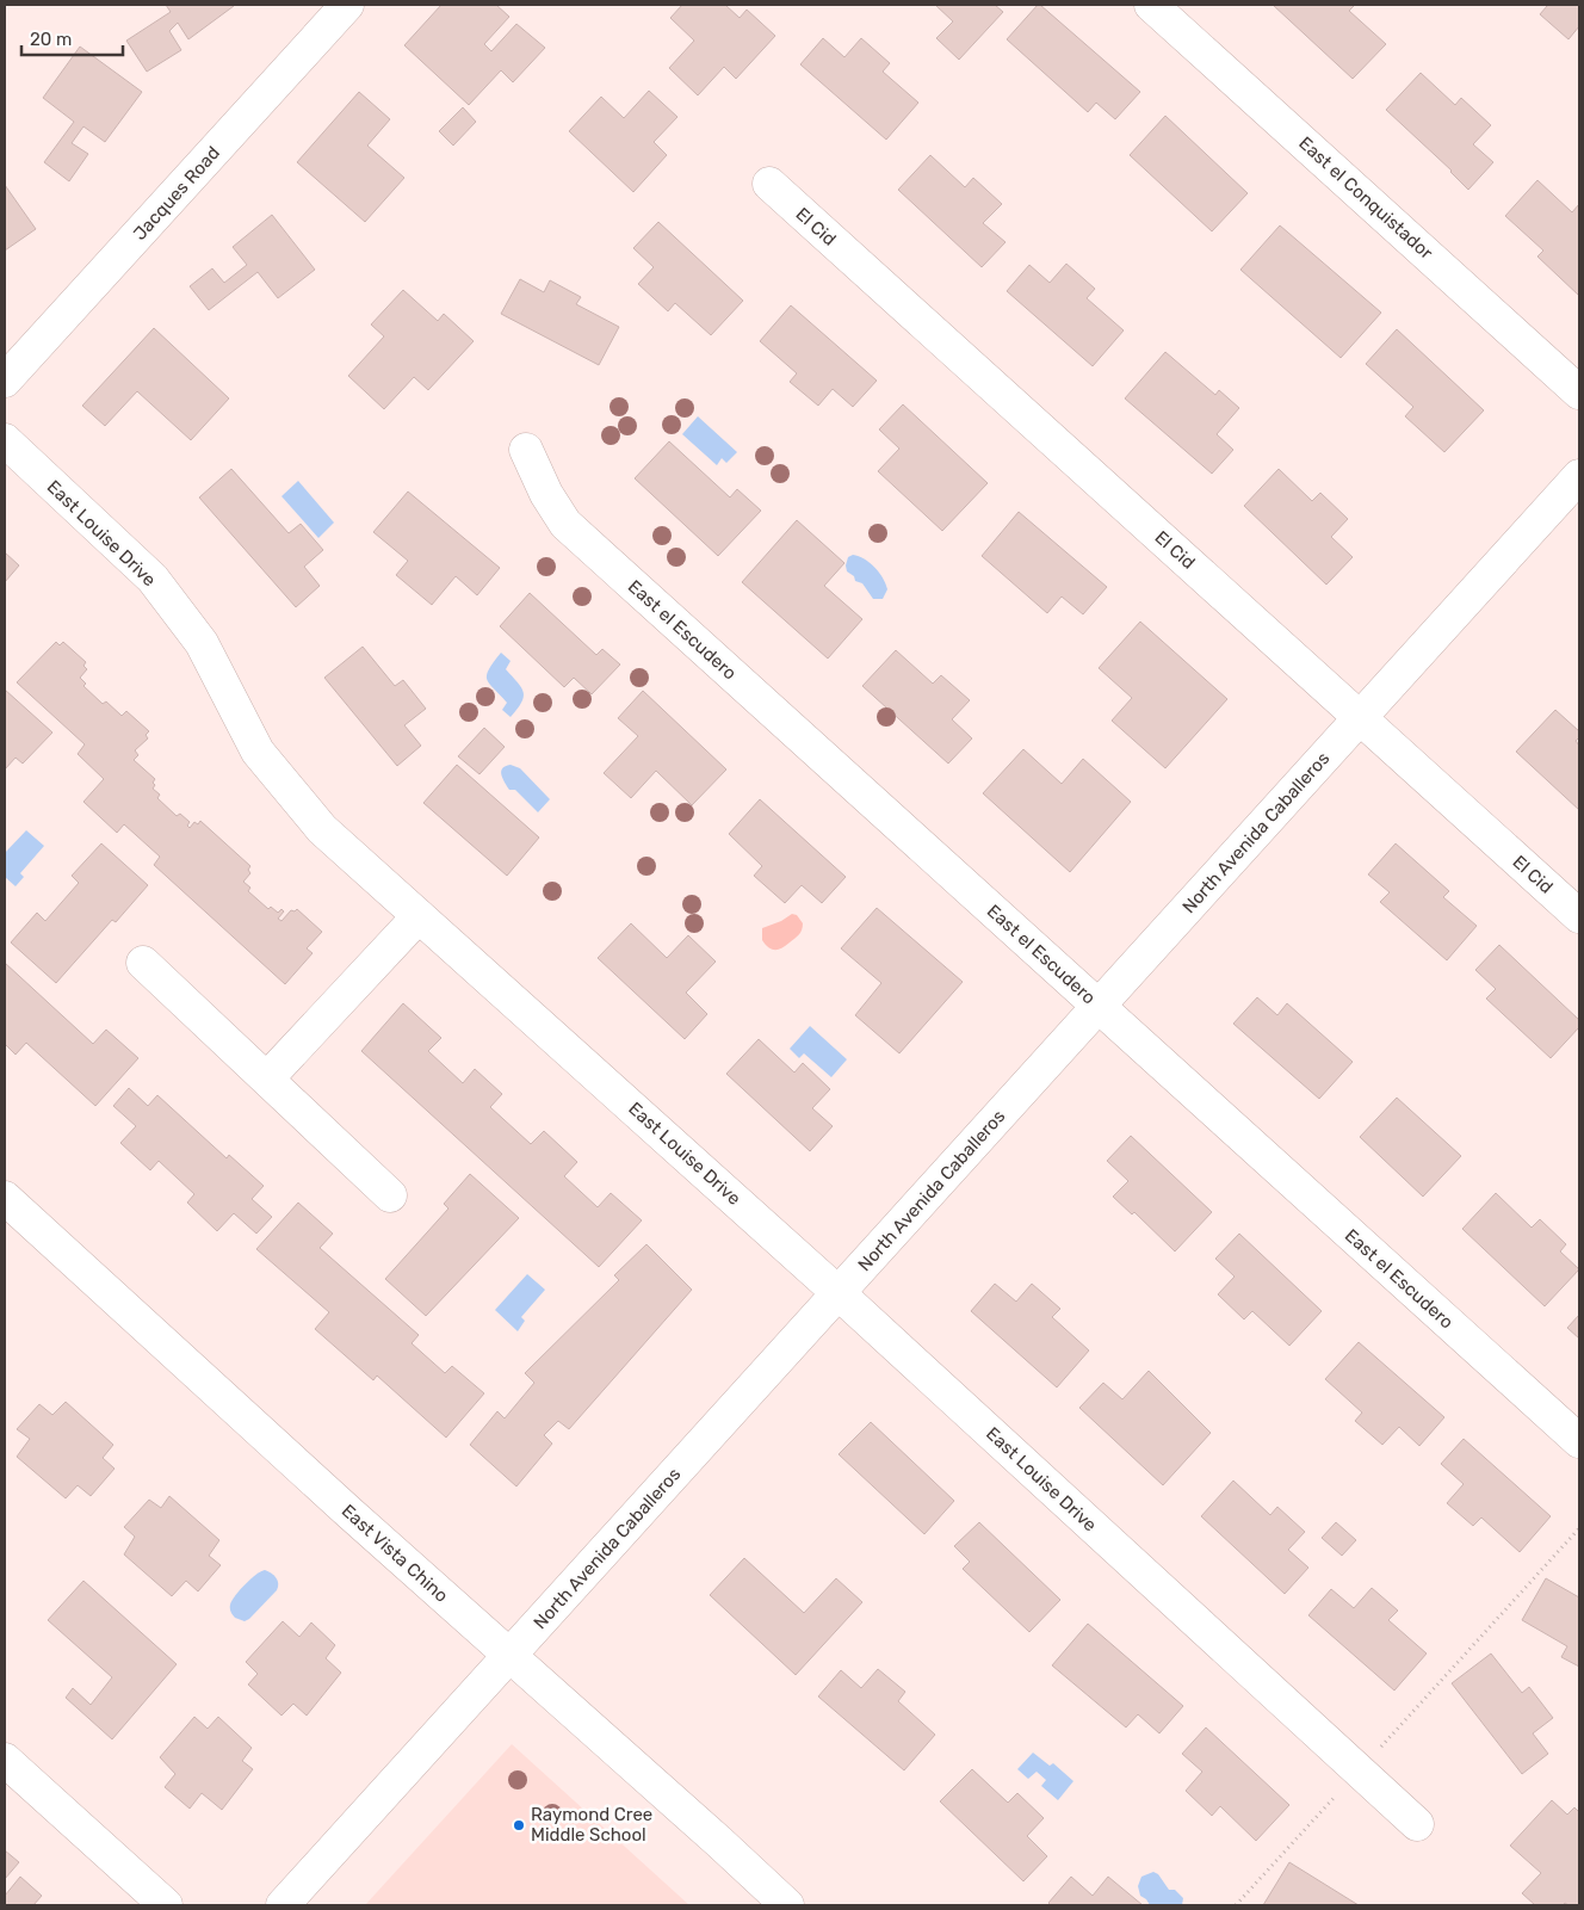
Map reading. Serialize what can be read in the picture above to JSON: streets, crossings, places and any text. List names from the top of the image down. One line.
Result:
{"streets":{"street":["Jacques Road","East el Conquistador","El Cid","East Louise Drive","East el Escudero","North Avenida Caballeros","East Vista Chino"]},"crossings":[["El Cid","North Avenida Caballeros"],["East Louise Drive","North Avenida Caballeros"],["East el Escudero","North Avenida Caballeros"],["North Avenida Caballeros","East Vista Chino"]],"places":["Raymond Cree Middle School"],"scale_bar":"20 m"}
